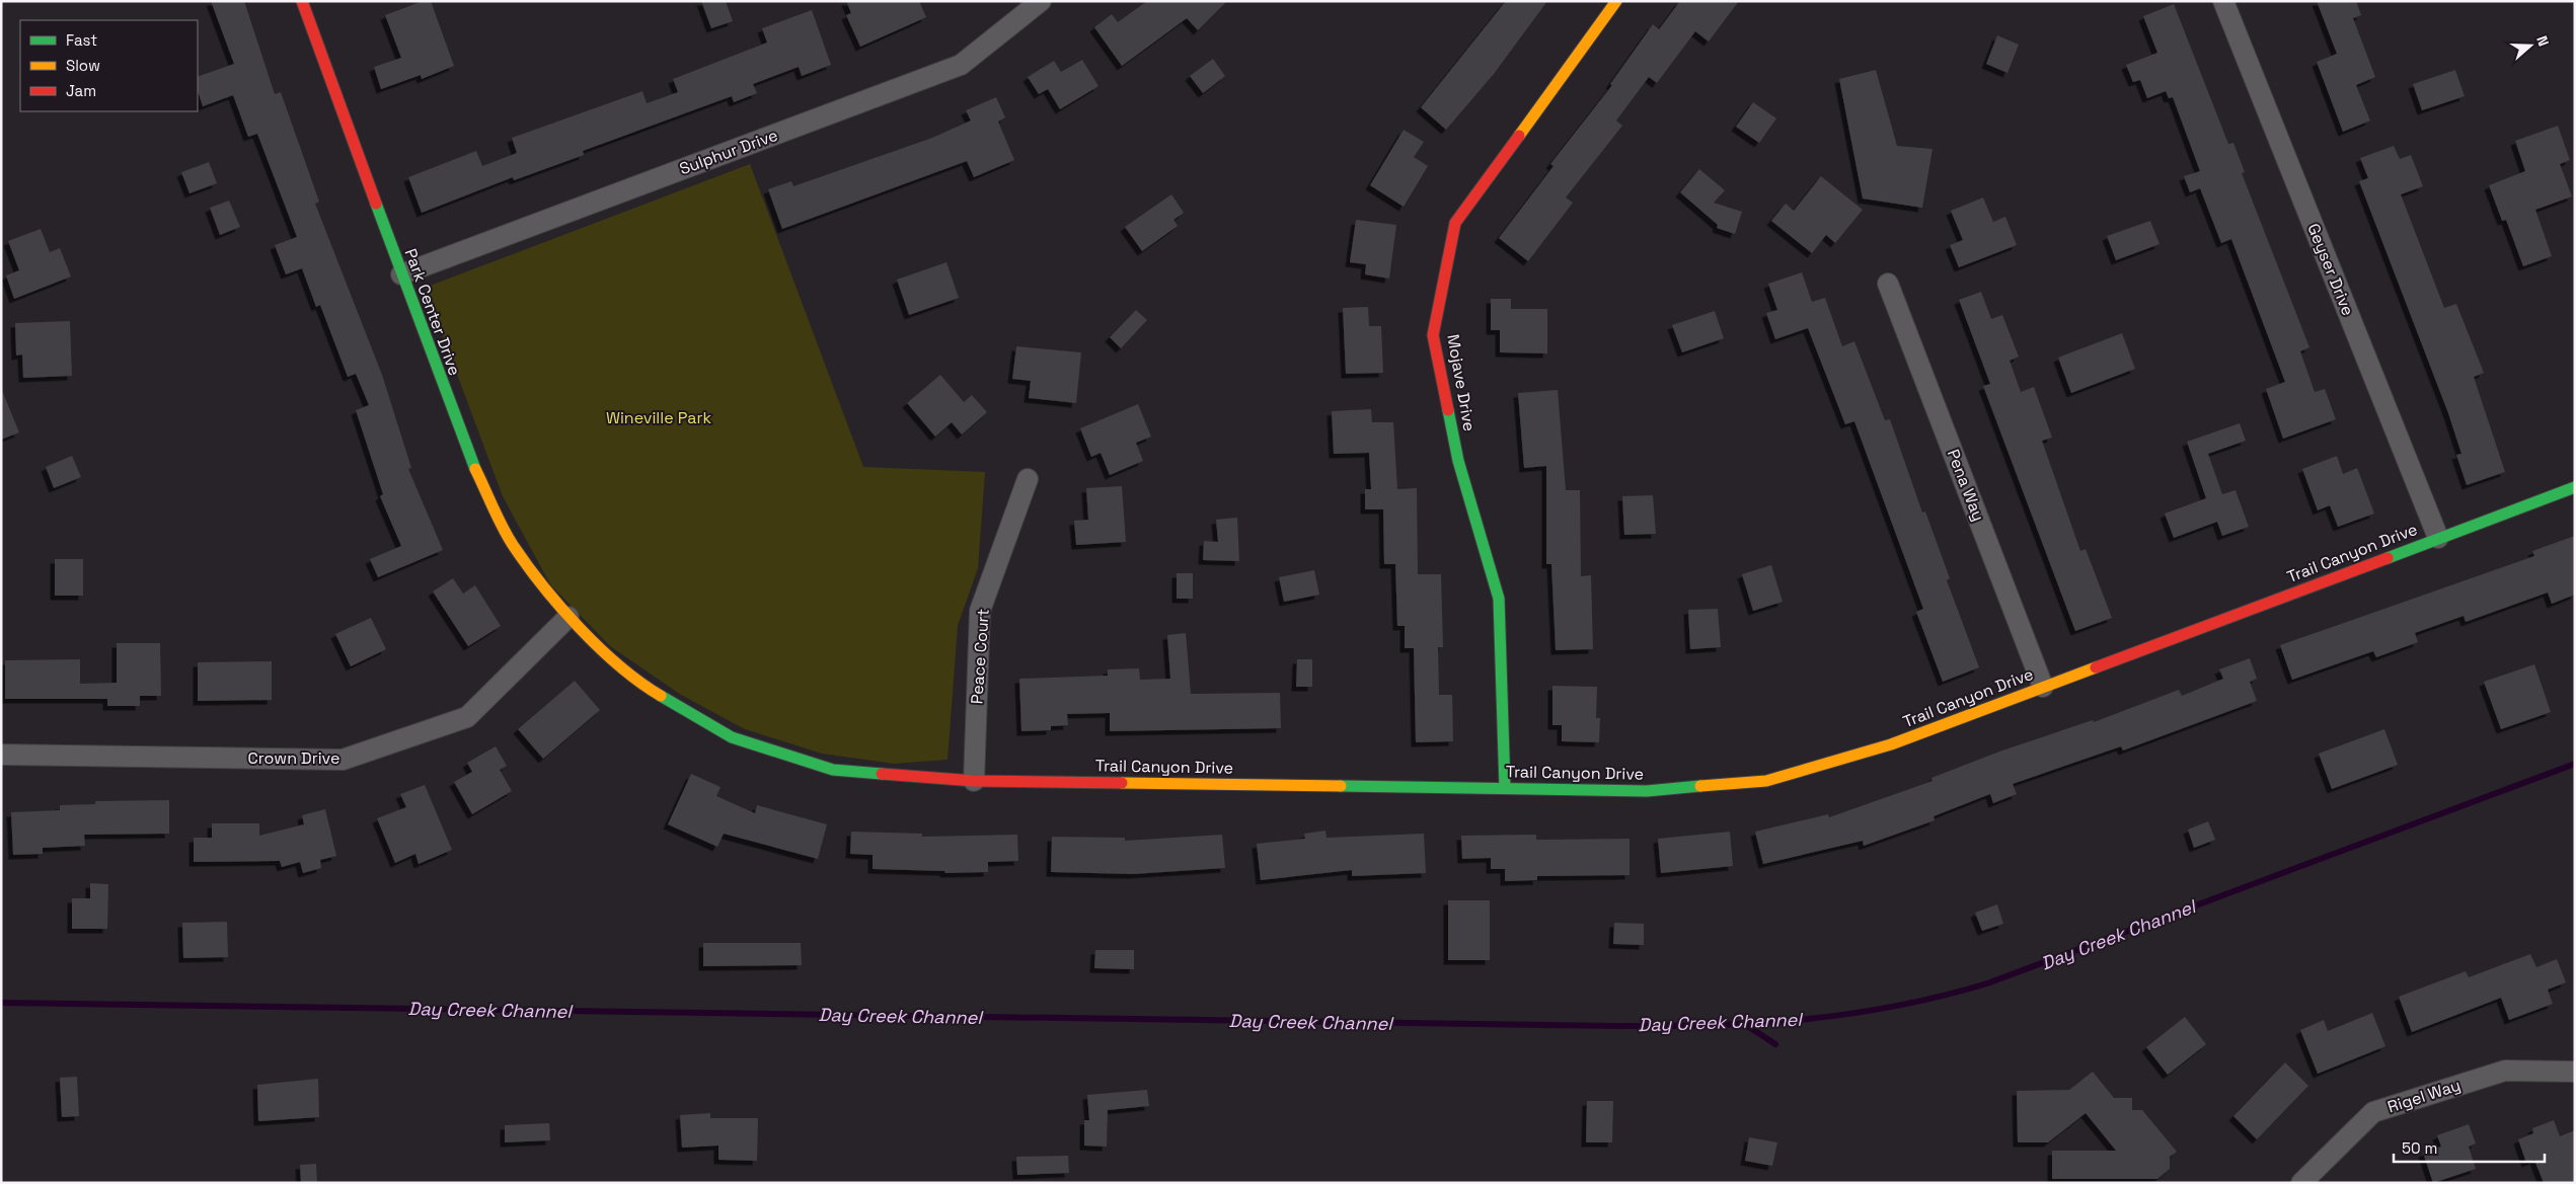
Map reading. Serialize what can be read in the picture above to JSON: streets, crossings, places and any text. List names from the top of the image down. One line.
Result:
{"streets":{"street":["Sulphur Drive","Geyser Drive","Park Center Drive","Mojave Drive","Pena Way","Trail Canyon Drive","Peace Court","Crown Drive","Rigel Way"]},"crossings":[["Sulphur Drive","Park Center Drive"],["Geyser Drive","Trail Canyon Drive"],["Park Center Drive","Trail Canyon Drive"],["Park Center Drive","Crown Drive"],["Mojave Drive","Trail Canyon Drive"],["Pena Way","Trail Canyon Drive"],["Trail Canyon Drive","Peace Court"],["Trail Canyon Drive","Crown Drive"]],"water":["Day Creek Channel"],"parks":["Wineville Park"],"legend":["Fast","Slow","Jam"],"scale_bar":"50 m","north":"right"}
